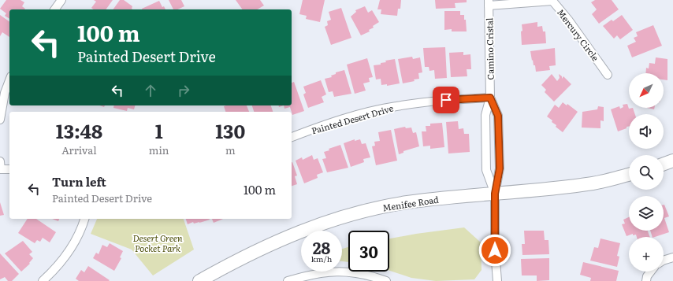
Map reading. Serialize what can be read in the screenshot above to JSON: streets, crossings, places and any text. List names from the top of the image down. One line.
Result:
{"streets":{"main road":["Menifee Road"],"street":["Mercury Circle","Camino Cristal","Painted Desert Drive"]},"crossings":[["Mercury Circle","Camino Cristal"],["Camino Cristal","Painted Desert Drive"],["Camino Cristal","Menifee Road"]],"parks":["Desert Green Pocket Park"],"north":"bottom left","page":{"turn":["100 m","Painted Desert Drive"],"map_buttons":"+","eta":["13:48","Arrival","1","min","130","m"],"list":[{"name":"Turn left","note":"Painted Desert Drive","value":"100 m"}],"speed":"28 km/h","limit":"30"}}
